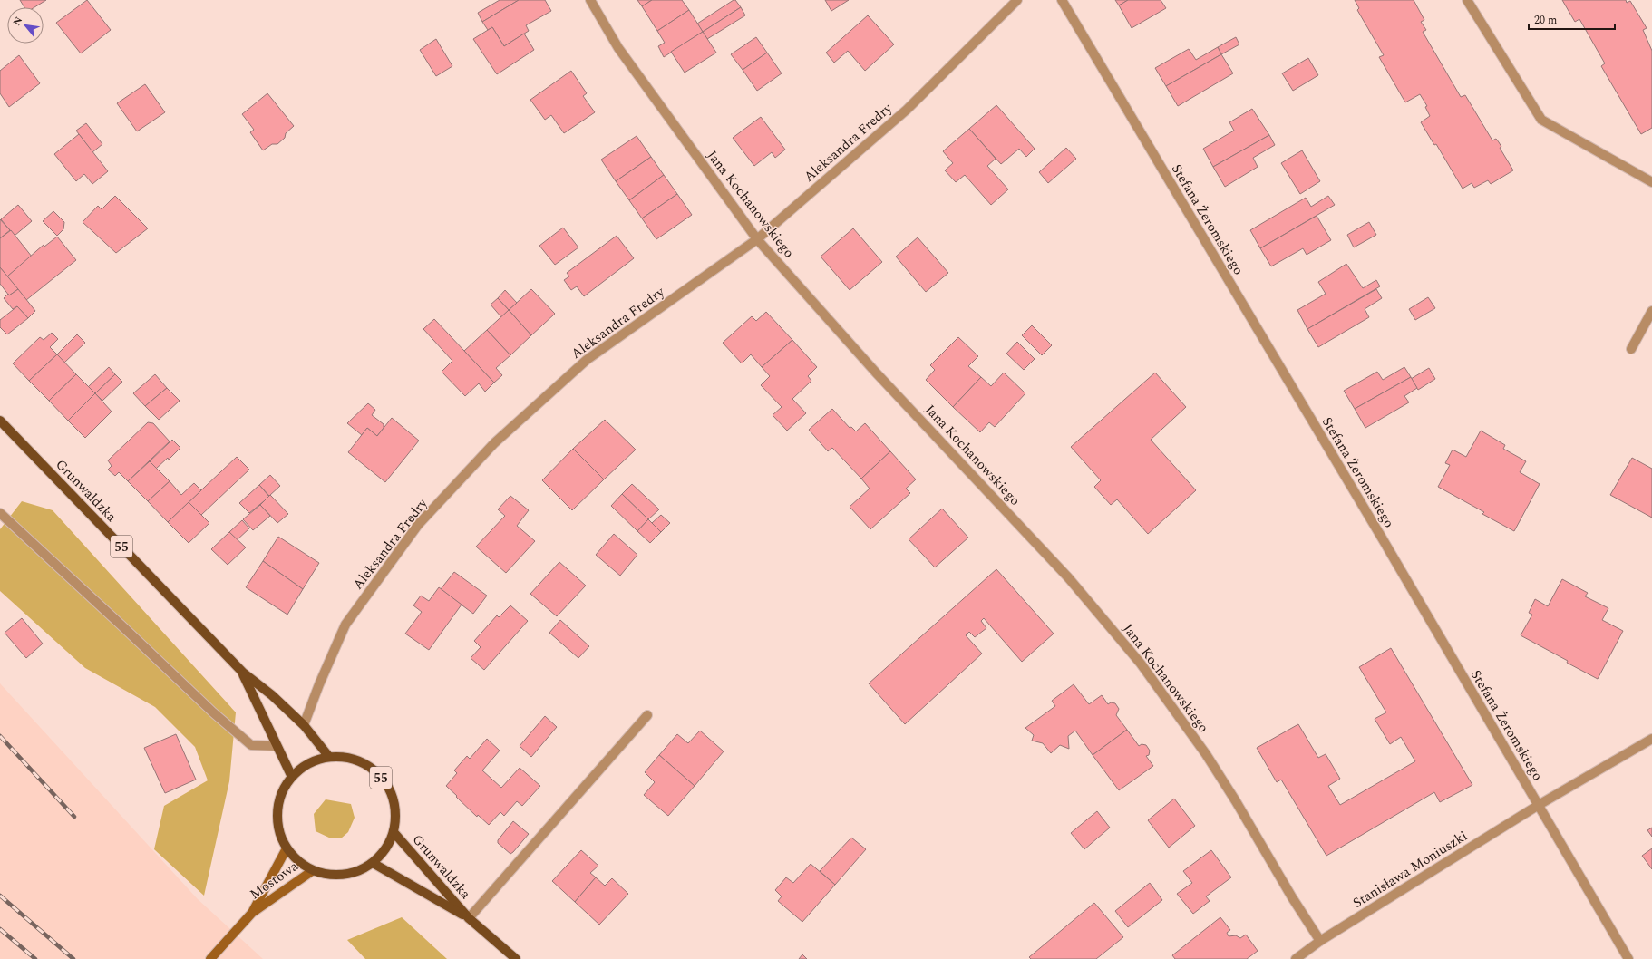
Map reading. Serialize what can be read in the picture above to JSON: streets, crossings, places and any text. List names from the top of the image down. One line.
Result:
{"streets":{"main road":["Grunwaldzka","55"],"street":["Aleksandra Fredry","Jana Kochanowskiego","Stefana Żeromskiego","Stanisława Moniuszki","Mostowa"]},"crossings":[["Aleksandra Fredry","Jana Kochanowskiego"],["Aleksandra Fredry","Grunwaldzka"],["Jana Kochanowskiego","Stanisława Moniuszki"],["Stefana Żeromskiego","Stanisława Moniuszki"],["Grunwaldzka","55"],["Grunwaldzka","Mostowa"],["55","Mostowa"]],"scale_bar":"20 m","north":"top left"}
